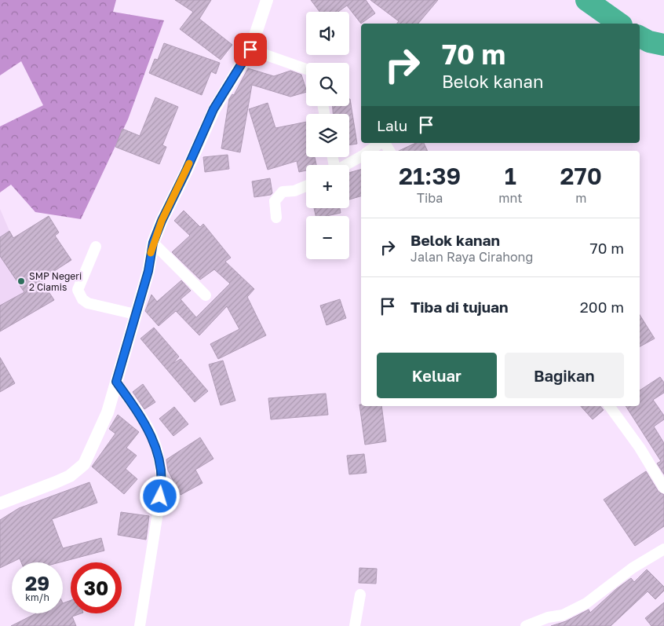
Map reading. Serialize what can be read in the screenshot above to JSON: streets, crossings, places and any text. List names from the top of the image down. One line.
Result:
{"places":["SMP Negeri 2 Ciamis"],"page":{"map_buttons":["+","−"],"turn":["70 m","Belok kanan"],"then":"Lalu","eta":["21:39","Tiba","1","mnt","270","m"],"list":[{"name":"Belok kanan","note":"Jalan Raya Cirahong","value":"70 m"},{"name":"Tiba di tujuan","value":"200 m"}],"buttons":["Keluar","Bagikan"],"speed":"29 km/h","limit":"30"}}
